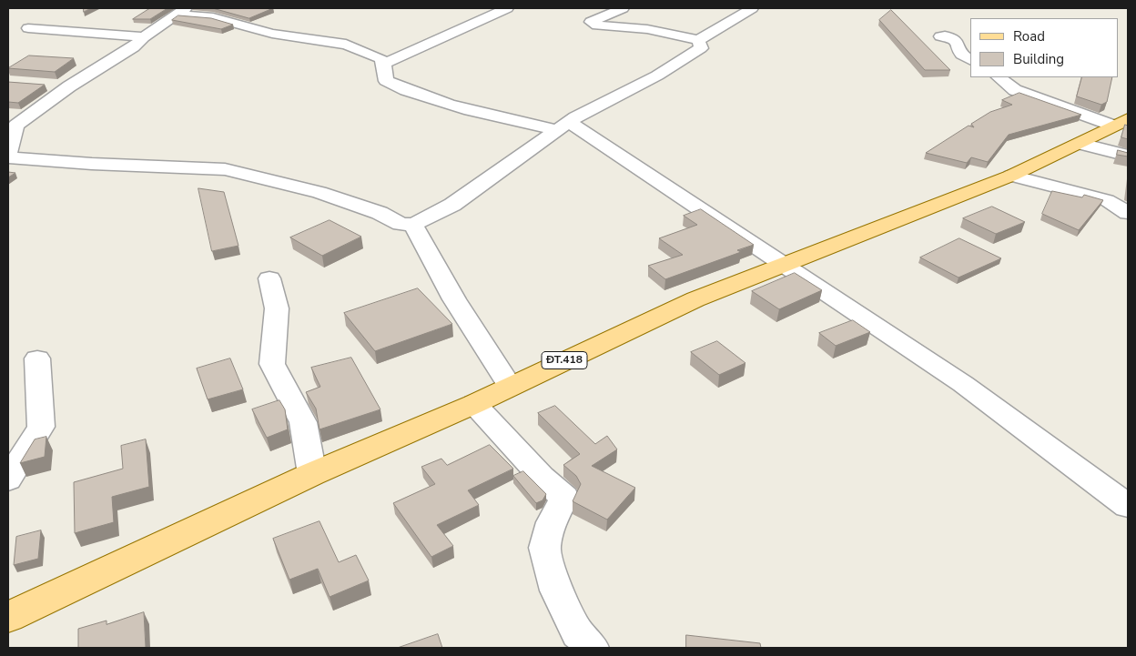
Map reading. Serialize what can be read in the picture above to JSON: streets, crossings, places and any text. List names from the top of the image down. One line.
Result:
{"streets":{"main road":["ĐT.418"]},"legend":["Road","Building"]}
